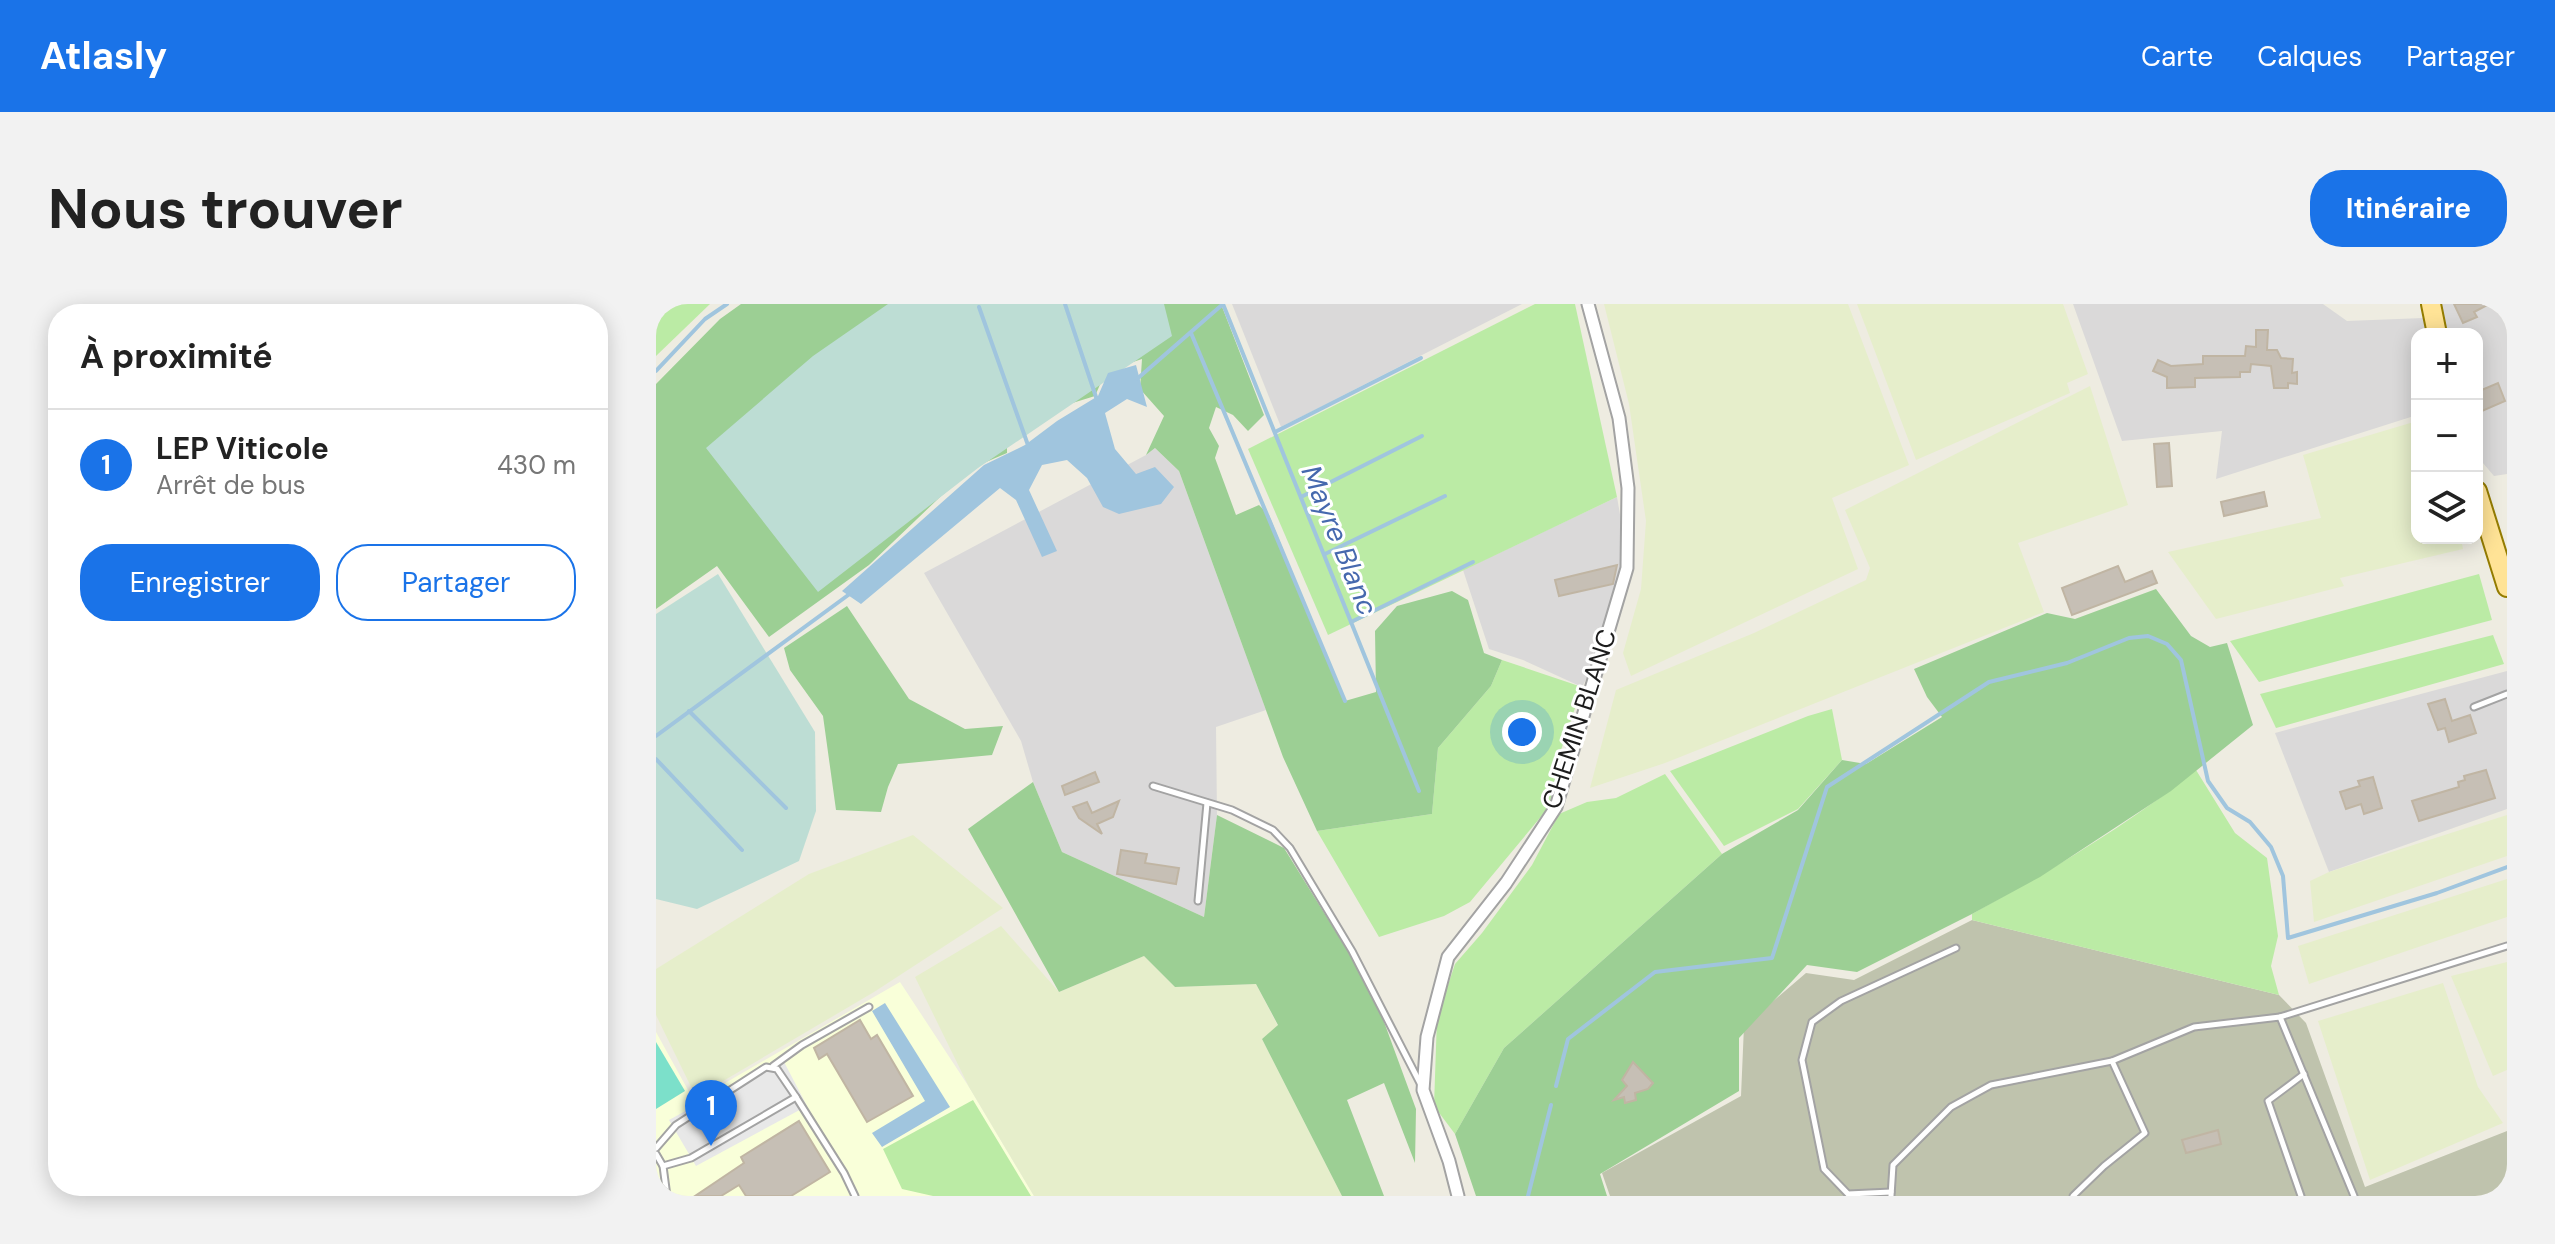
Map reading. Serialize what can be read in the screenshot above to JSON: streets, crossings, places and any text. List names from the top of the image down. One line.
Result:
{"streets":{"street":["CHEMIN BLANC"]},"water":["Mayre Blanc"],"page":{"header":"Atlasly","nav":["Carte","Calques","Partager"],"buttons":["Itinéraire",["Enregistrer","Partager"]],"title":"Nous trouver","heading":"À proximité","map_buttons":["+","−"],"list":[{"mark":"1","name":"LEP Viticole","note":"Arrêt de bus","value":"430 m"}],"pins":"1"}}
